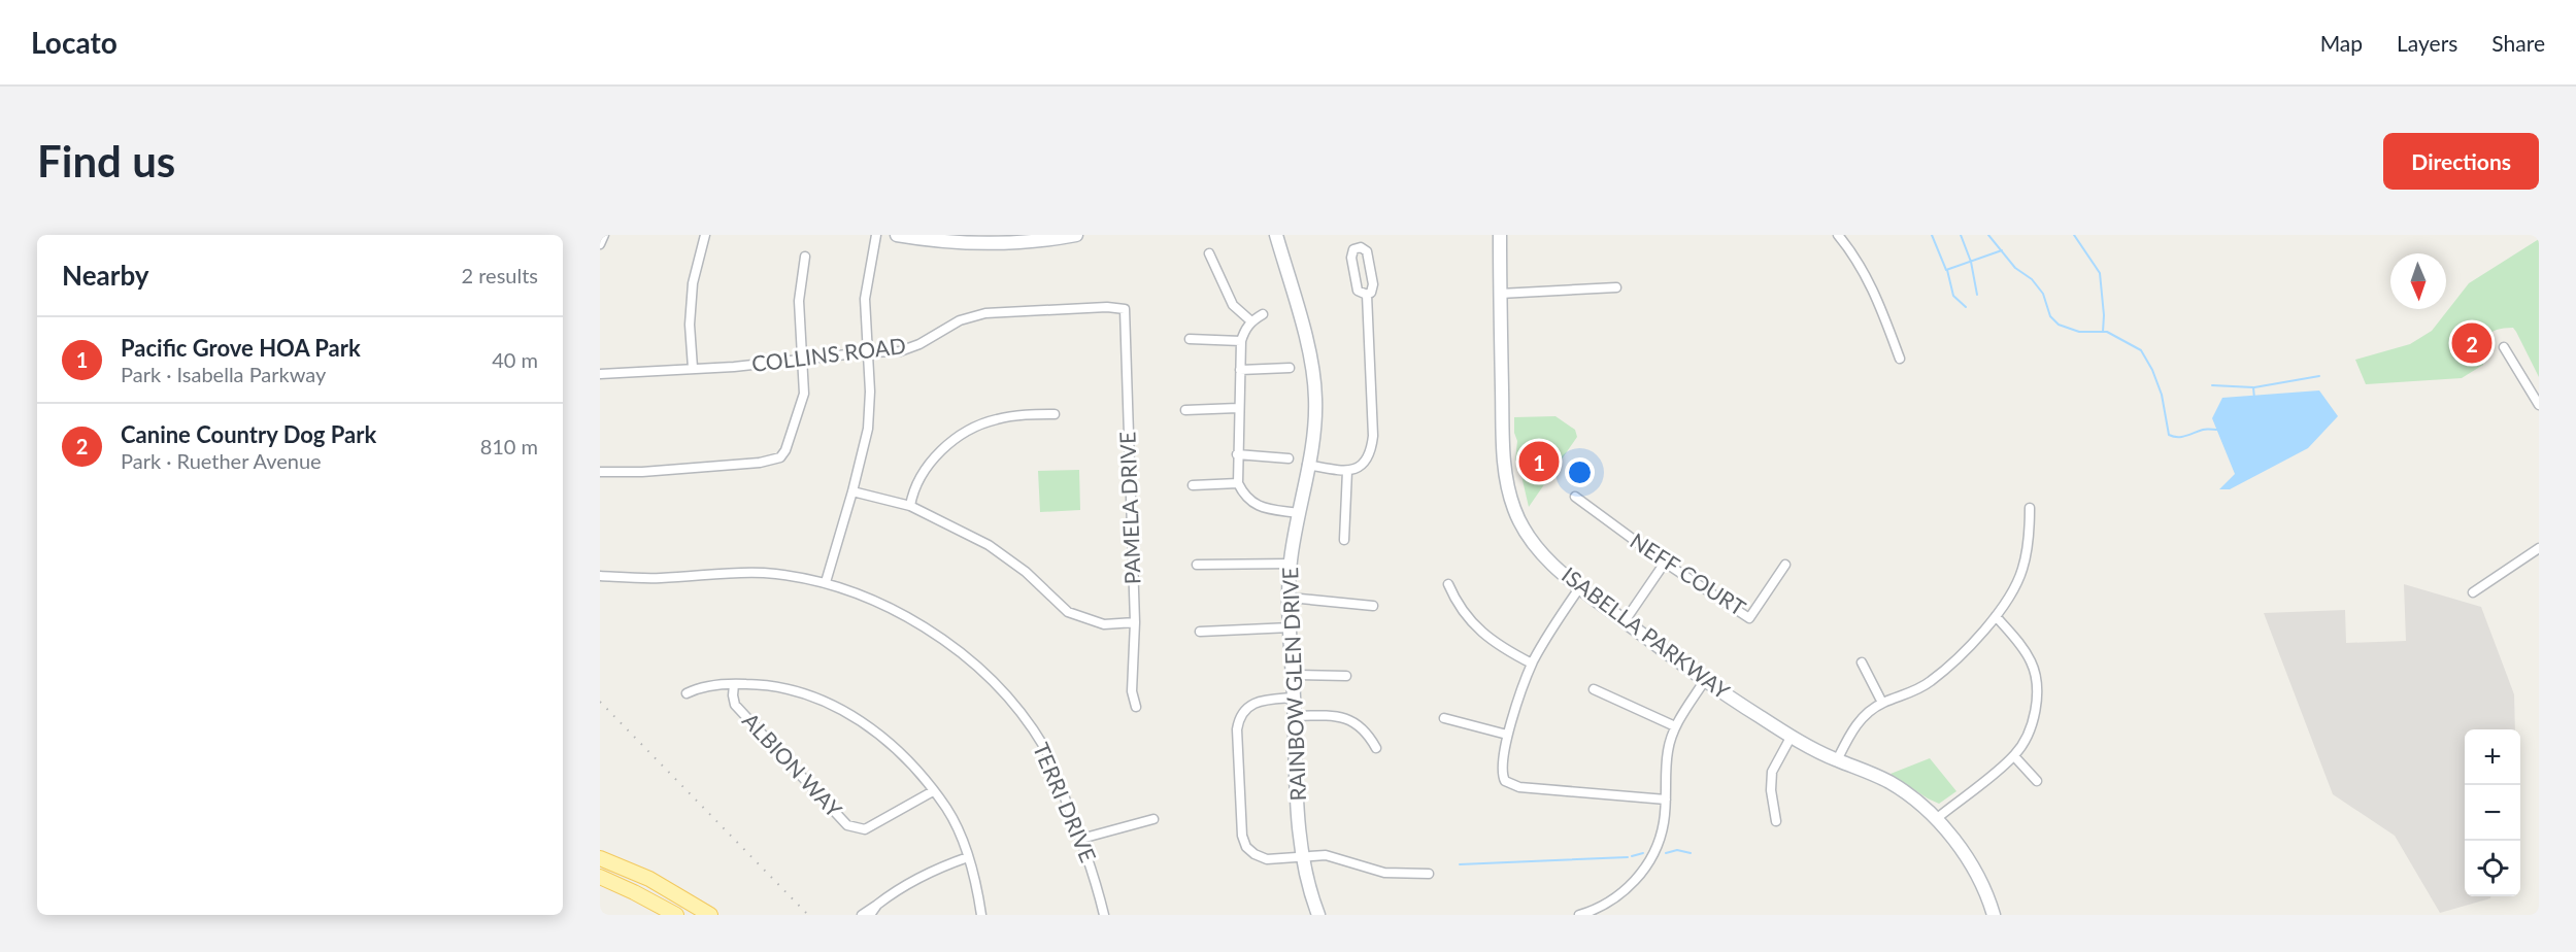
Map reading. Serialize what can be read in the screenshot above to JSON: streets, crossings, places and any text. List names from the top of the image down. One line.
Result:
{"streets":{"street":["COLLINS ROAD","PAMELA DRIVE","NEFF COURT","ISABELLA PARKWAY","RAINBOW GLEN DRIVE","ALBION WAY","TERRI DRIVE"]},"crossings":[["COLLINS ROAD","PAMELA DRIVE"]],"north":"bottom","page":{"header":"Locato","nav":["Map","Layers","Share"],"buttons":"Directions","title":"Find us","heading":["Nearby","2 results"],"list":[{"mark":"1","name":"Pacific Grove HOA Park","note":"Park · Isabella Parkway","value":"40 m"},{"mark":"2","name":"Canine Country Dog Park","note":"Park · Ruether Avenue","value":"810 m"}],"pins":["2","1"],"map_buttons":["+","−"]}}
